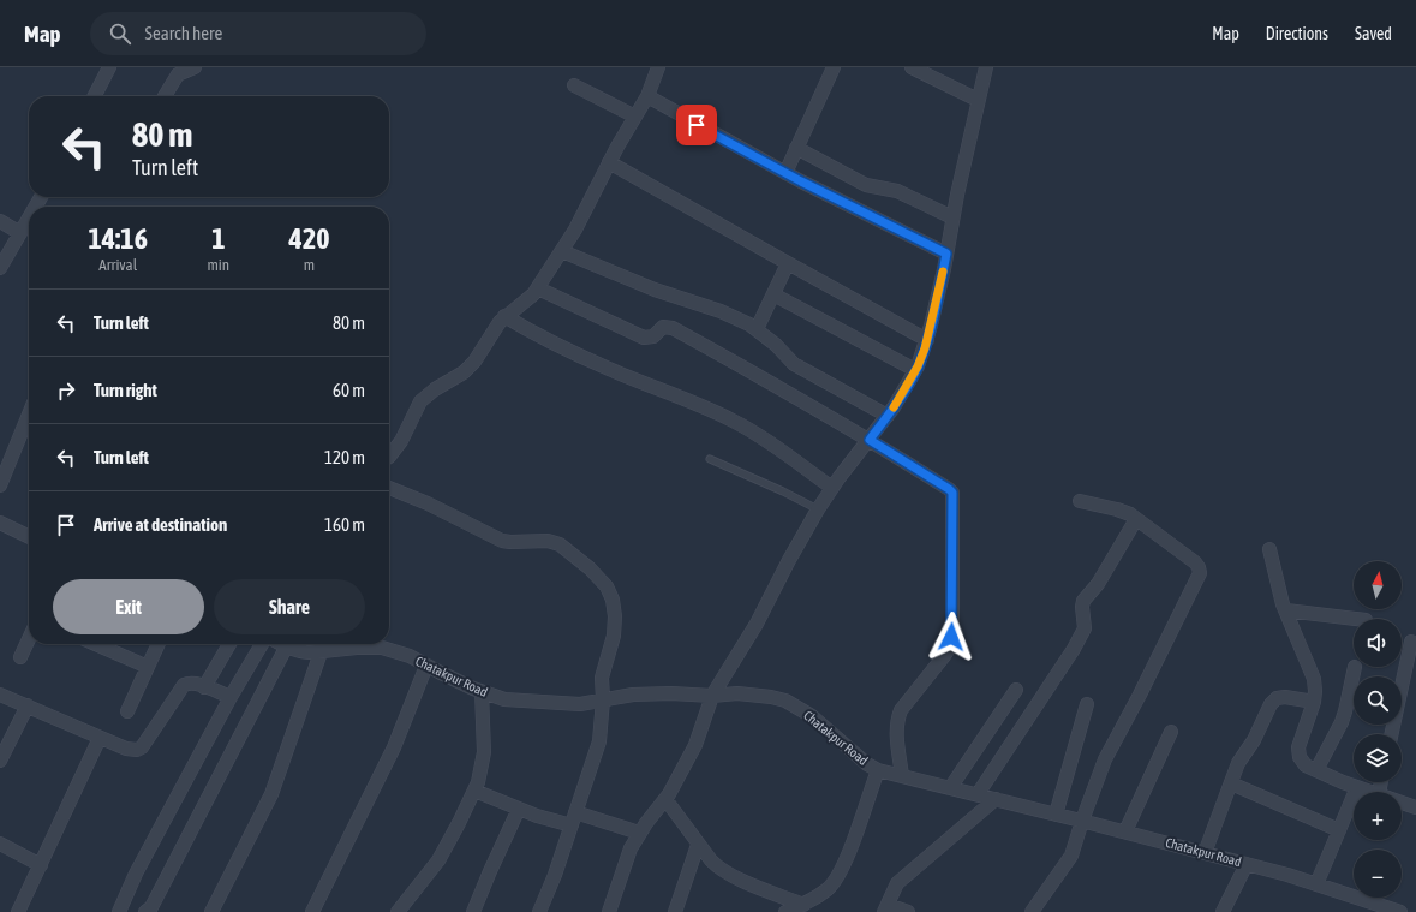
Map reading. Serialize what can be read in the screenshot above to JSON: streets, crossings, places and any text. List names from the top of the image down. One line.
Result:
{"streets":{"street":["Chatakpur Road"]},"north":"top","page":{"header":"Map","search":"Search here","nav":["Map","Directions","Saved"],"turn":["80 m","Turn left"],"eta":["14:16","Arrival","1","min","420","m"],"list":[{"name":"Turn left","value":"80 m"},{"name":"Turn right","value":"60 m"},{"name":"Turn left","value":"120 m"},{"name":"Arrive at destination","value":"160 m"}],"map_buttons":["+","−"],"buttons":["Exit","Share"]}}
